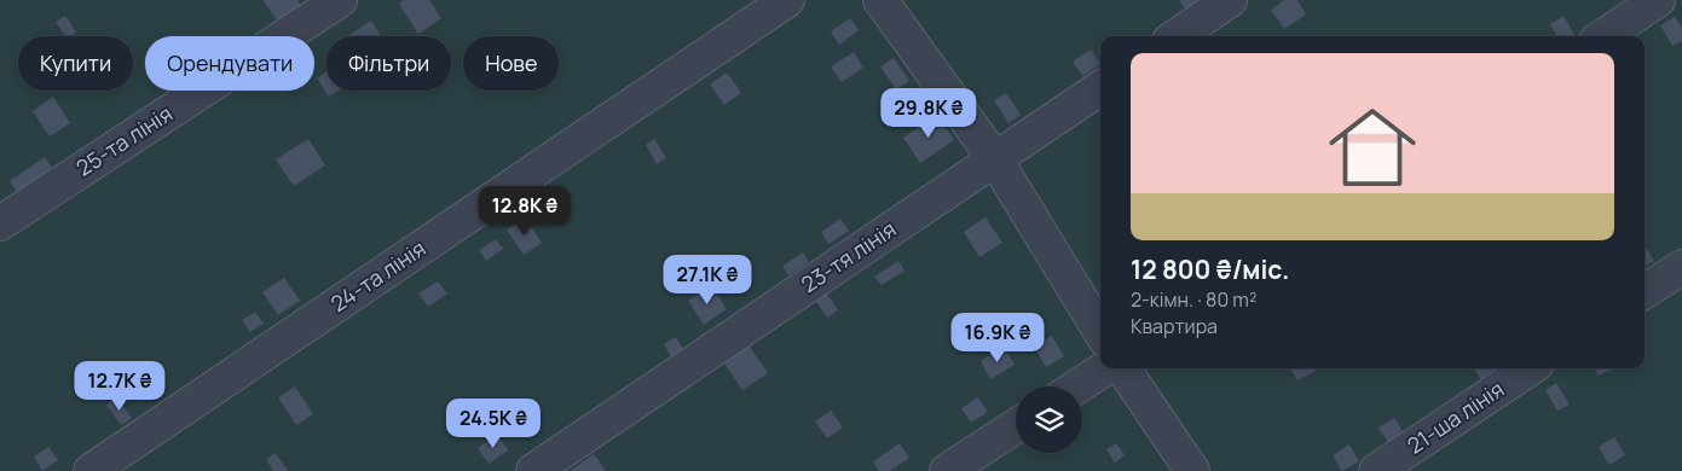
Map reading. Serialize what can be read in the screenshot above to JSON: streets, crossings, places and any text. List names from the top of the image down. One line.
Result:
{"streets":{"street":["25-та лінія","23-тя лінія","24-та лінія","21-ша лінія"]},"page":{"chip":["Купити","Орендувати","Фільтри","Нове"],"list":[{"name":"12 800 ₴/міс.","note":"2-кімн. · 80 m² · Квартира"}],"price":["29.8K ₴","12.8K ₴","27.1K ₴","16.9K ₴","12.7K ₴","24.5K ₴"]}}
